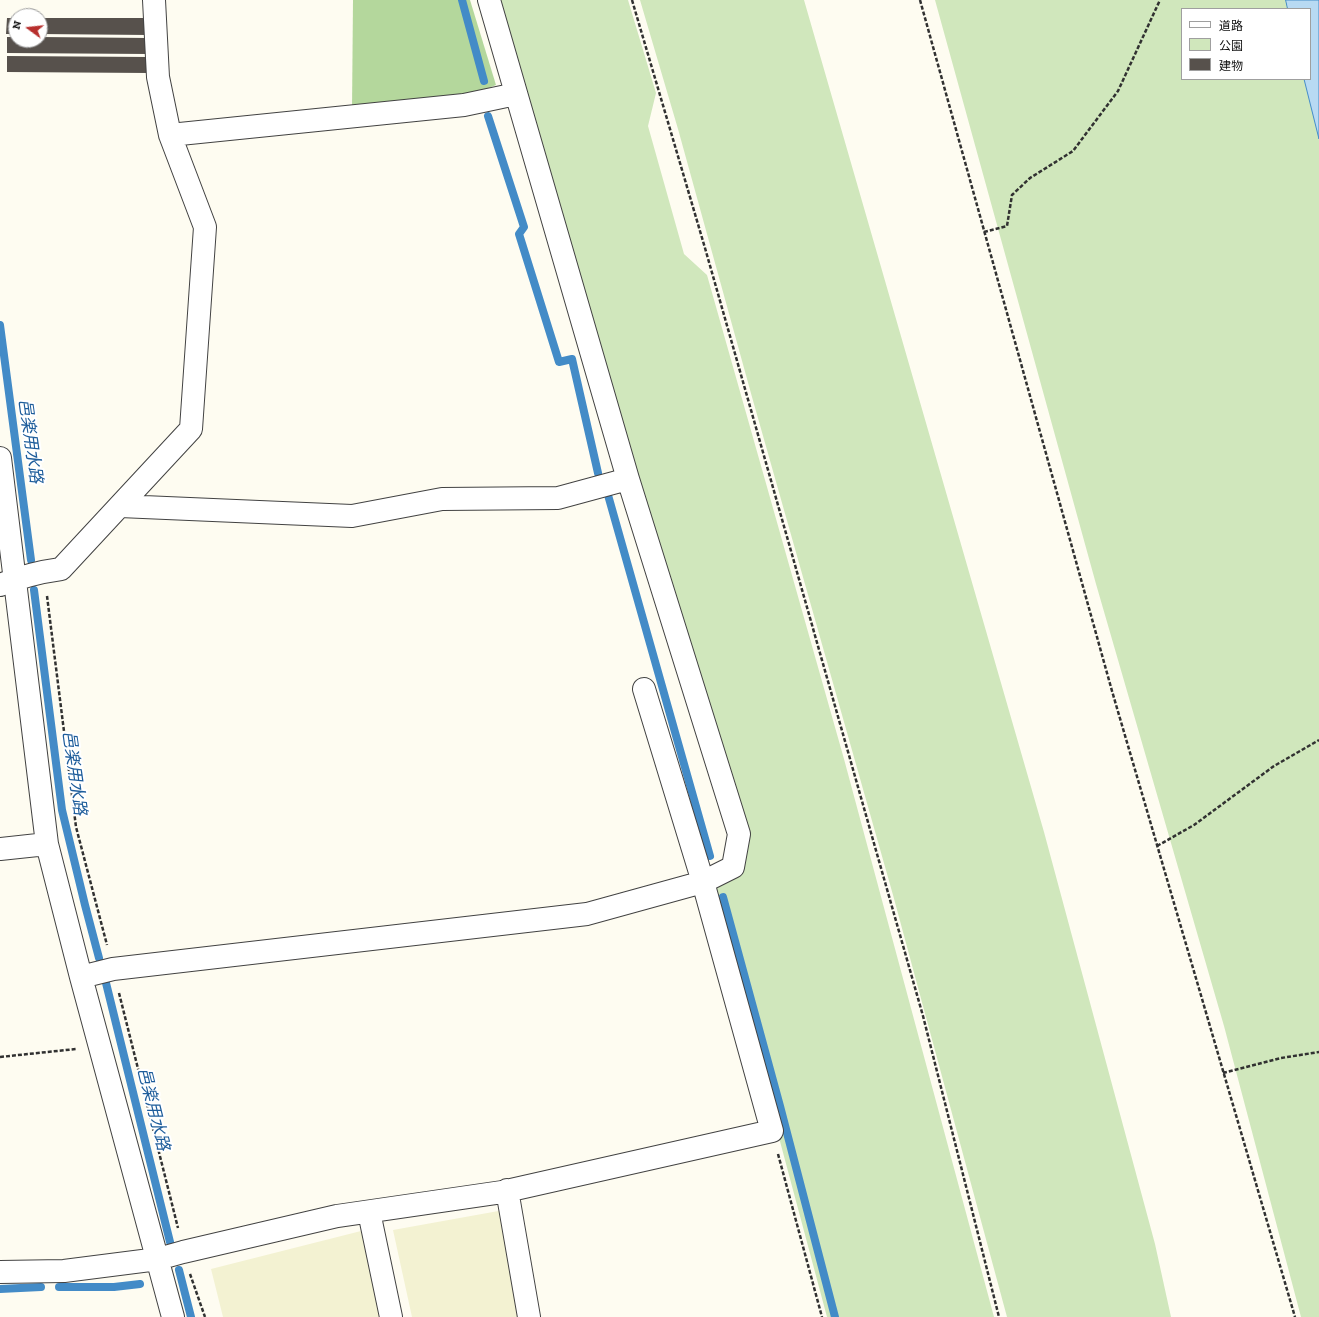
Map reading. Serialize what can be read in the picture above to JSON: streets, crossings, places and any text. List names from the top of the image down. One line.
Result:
{"water":["邑楽用水路"],"legend":["道路","公園","建物"],"north":"left"}
